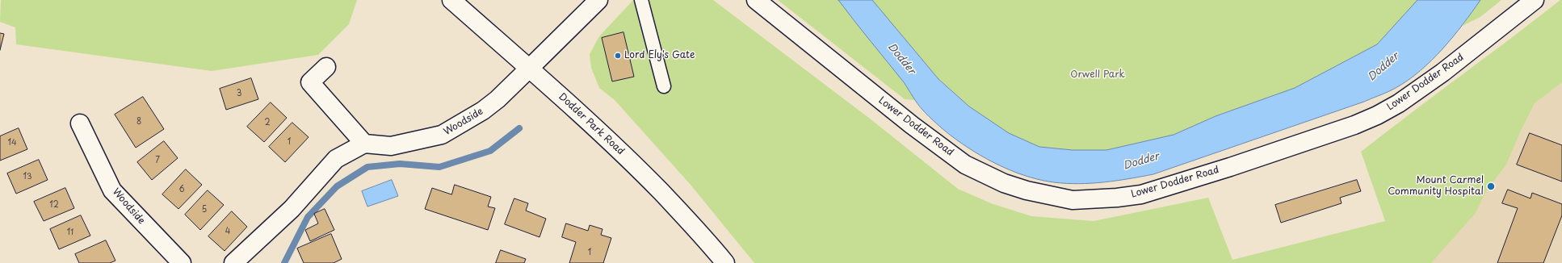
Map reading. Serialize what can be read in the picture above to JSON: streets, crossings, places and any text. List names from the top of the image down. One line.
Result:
{"streets":{"street":["Lower Dodder Road","Woodside","Dodder Park Road"]},"crossings":[["Woodside","Dodder Park Road"]],"water":["Dodder"],"parks":["Orwell Park"],"places":["Lord Ely's Gate","Mount Carmel Community Hospital"],"house_numbers":["3","8","2","1","14","7","13","6","12","5","4","11","1"]}
